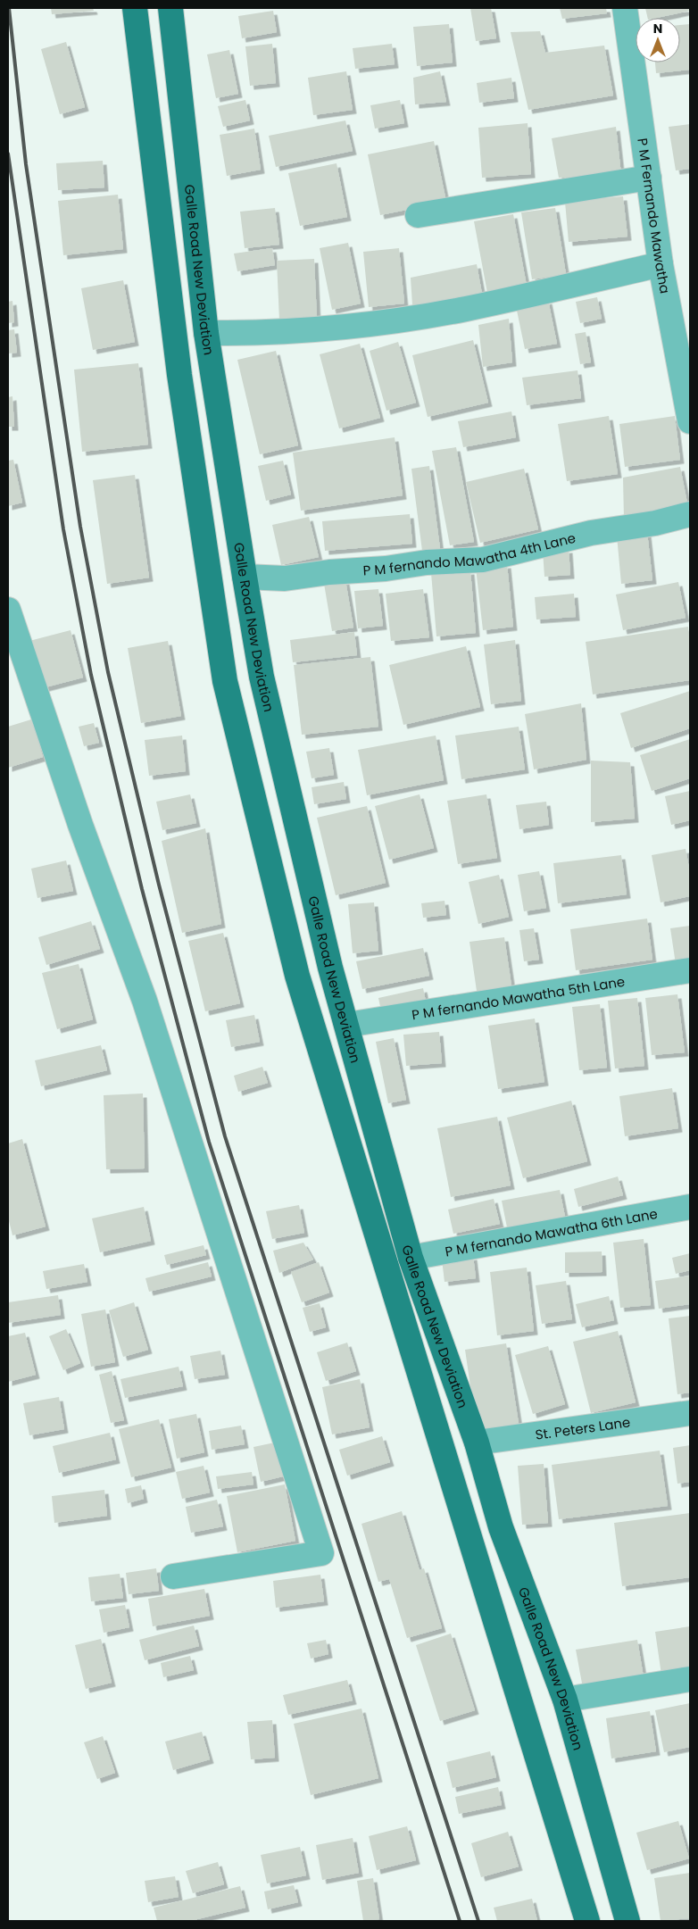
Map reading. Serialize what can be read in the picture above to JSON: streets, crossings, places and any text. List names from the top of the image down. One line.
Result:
{"streets":{"main road":["Galle Road New Deviation"],"street":["P M Fernando Mawatha","P M fernando Mawatha 4th Lane","P M fernando Mawatha 5th Lane","P M fernando Mawatha 6th Lane","St. Peters Lane"]},"crossings":[["Galle Road New Deviation","P M fernando Mawatha 4th Lane"],["Galle Road New Deviation","P M fernando Mawatha 5th Lane"],["Galle Road New Deviation","P M fernando Mawatha 6th Lane"],["Galle Road New Deviation","St. Peters Lane"]],"north":"top"}
